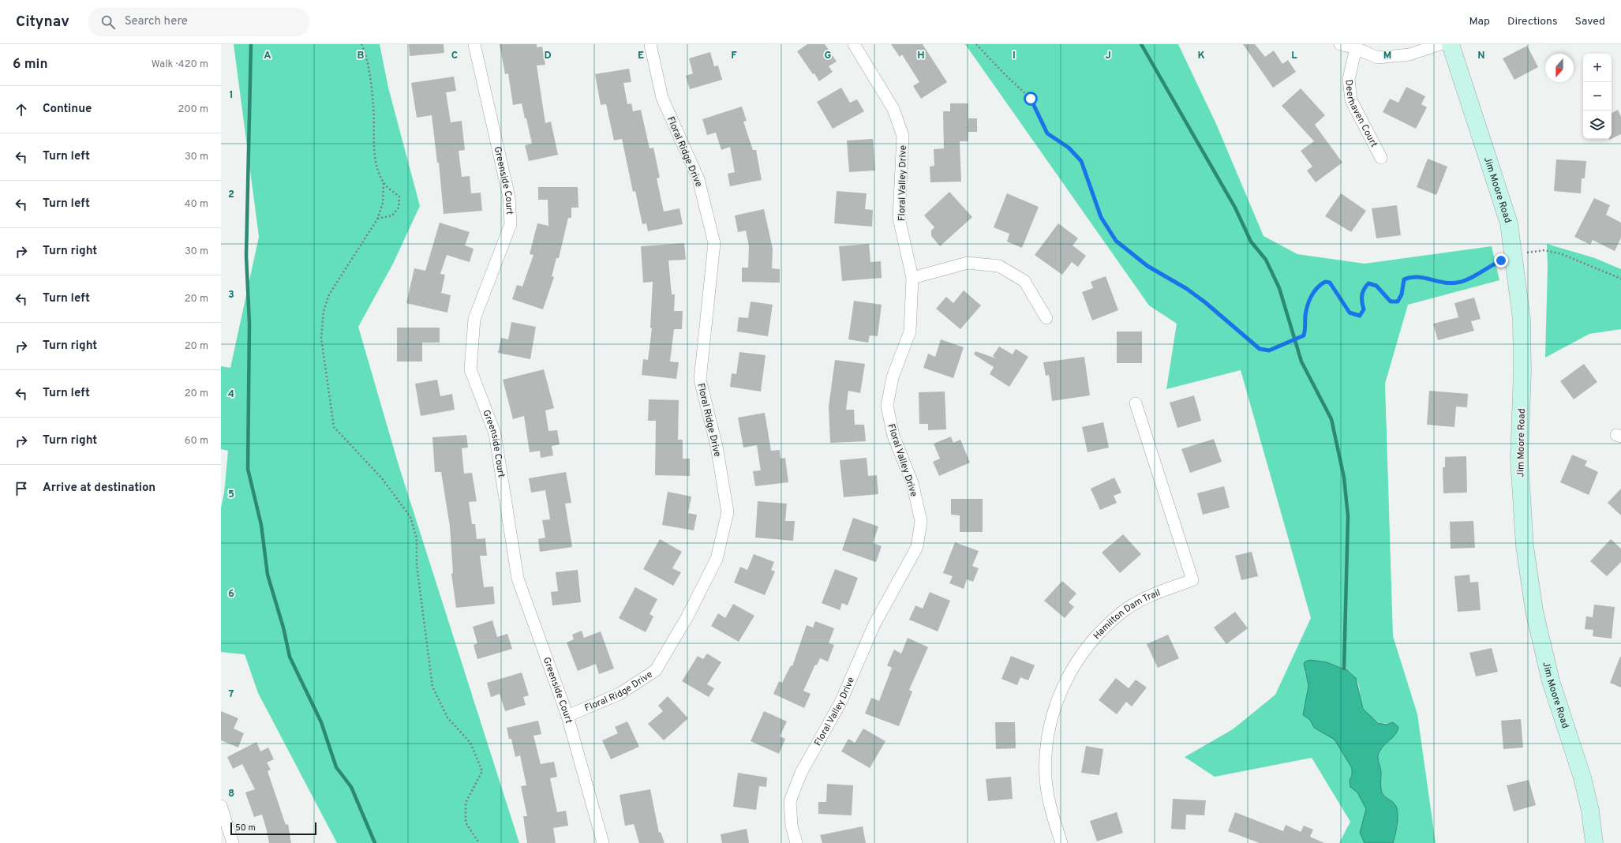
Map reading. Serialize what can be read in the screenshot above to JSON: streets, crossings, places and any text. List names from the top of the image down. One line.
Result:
{"streets":{"street":["Deerhaven Court","Floral Ridge Drive","Greenside Court","Floral Valley Drive","Jim Moore Road","Hamilton Dam Trail"]},"crossings":[["Floral Ridge Drive","Greenside Court"]],"scale_bar":"50 m","north":"bottom","page":{"header":"Citynav","search":"Search here","nav":["Map","Directions","Saved"],"heading":["6 min","Walk · 420 m"],"map_buttons":["+","−"],"list":[["Continue","200 m"],["Turn left","30 m"],["Turn left","40 m"],["Turn right","30 m"],["Turn left","20 m"],["Turn right","20 m"],["Turn left","20 m"],["Turn right","60 m"],"Arrive at destination"],"scale":"50 m"},"grid":{"columns":["A","B","C","D","E","F","G","H","I","J","K","L","M","N"],"rows":["1","2","3","4","5","6","7","8"]}}
